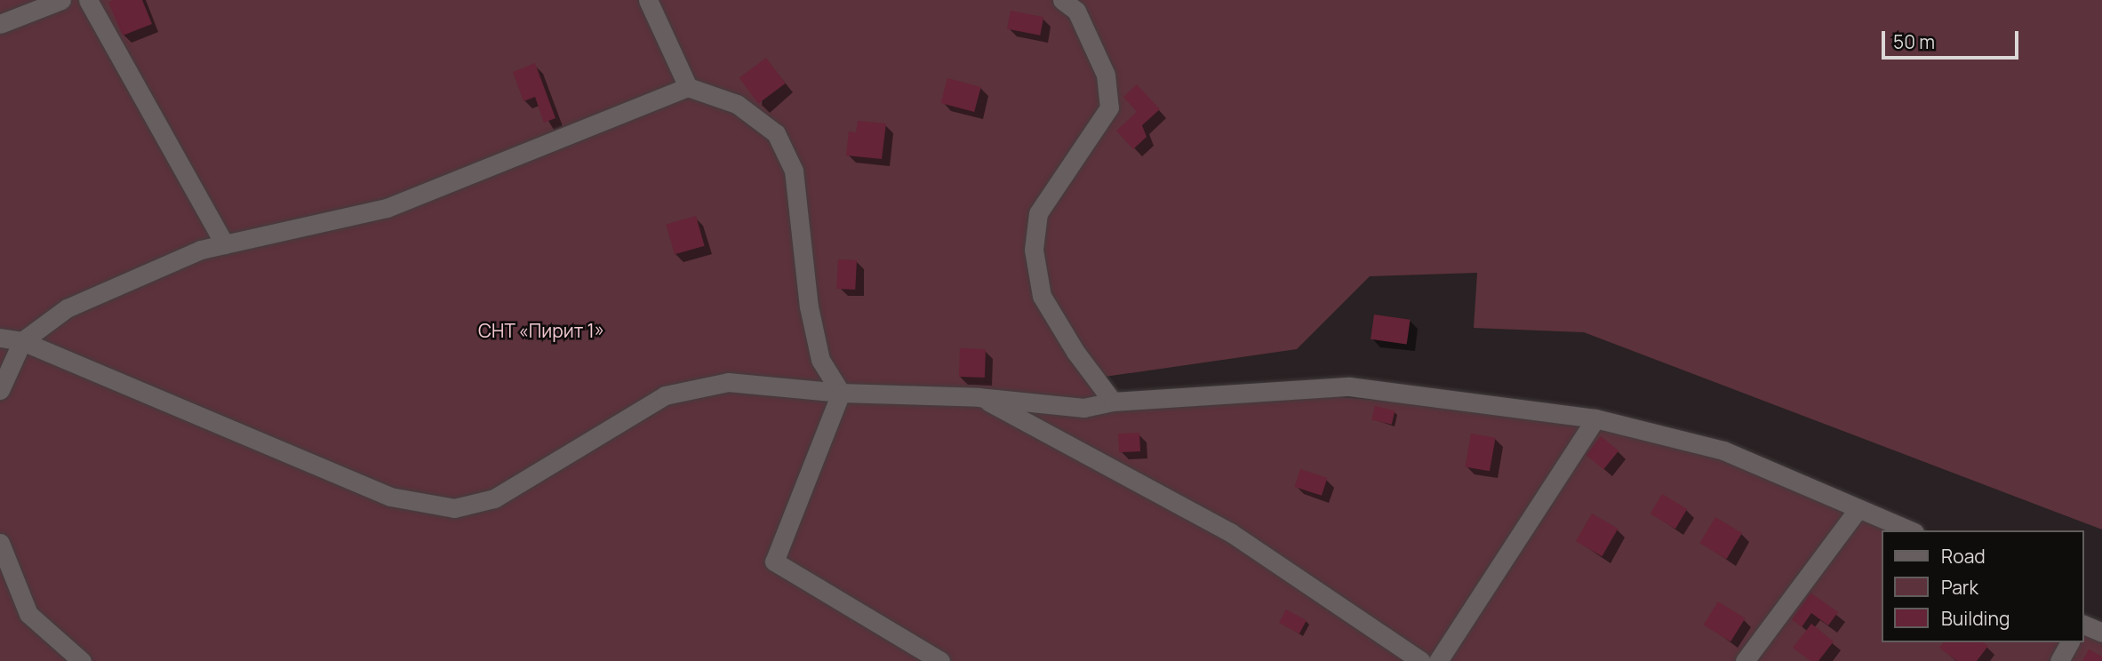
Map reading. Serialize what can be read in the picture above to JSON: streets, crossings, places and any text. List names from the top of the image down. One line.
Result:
{"parks":["СНТ «Пирит 1»"],"legend":["Road","Park","Building"],"scale_bar":"50 m"}
